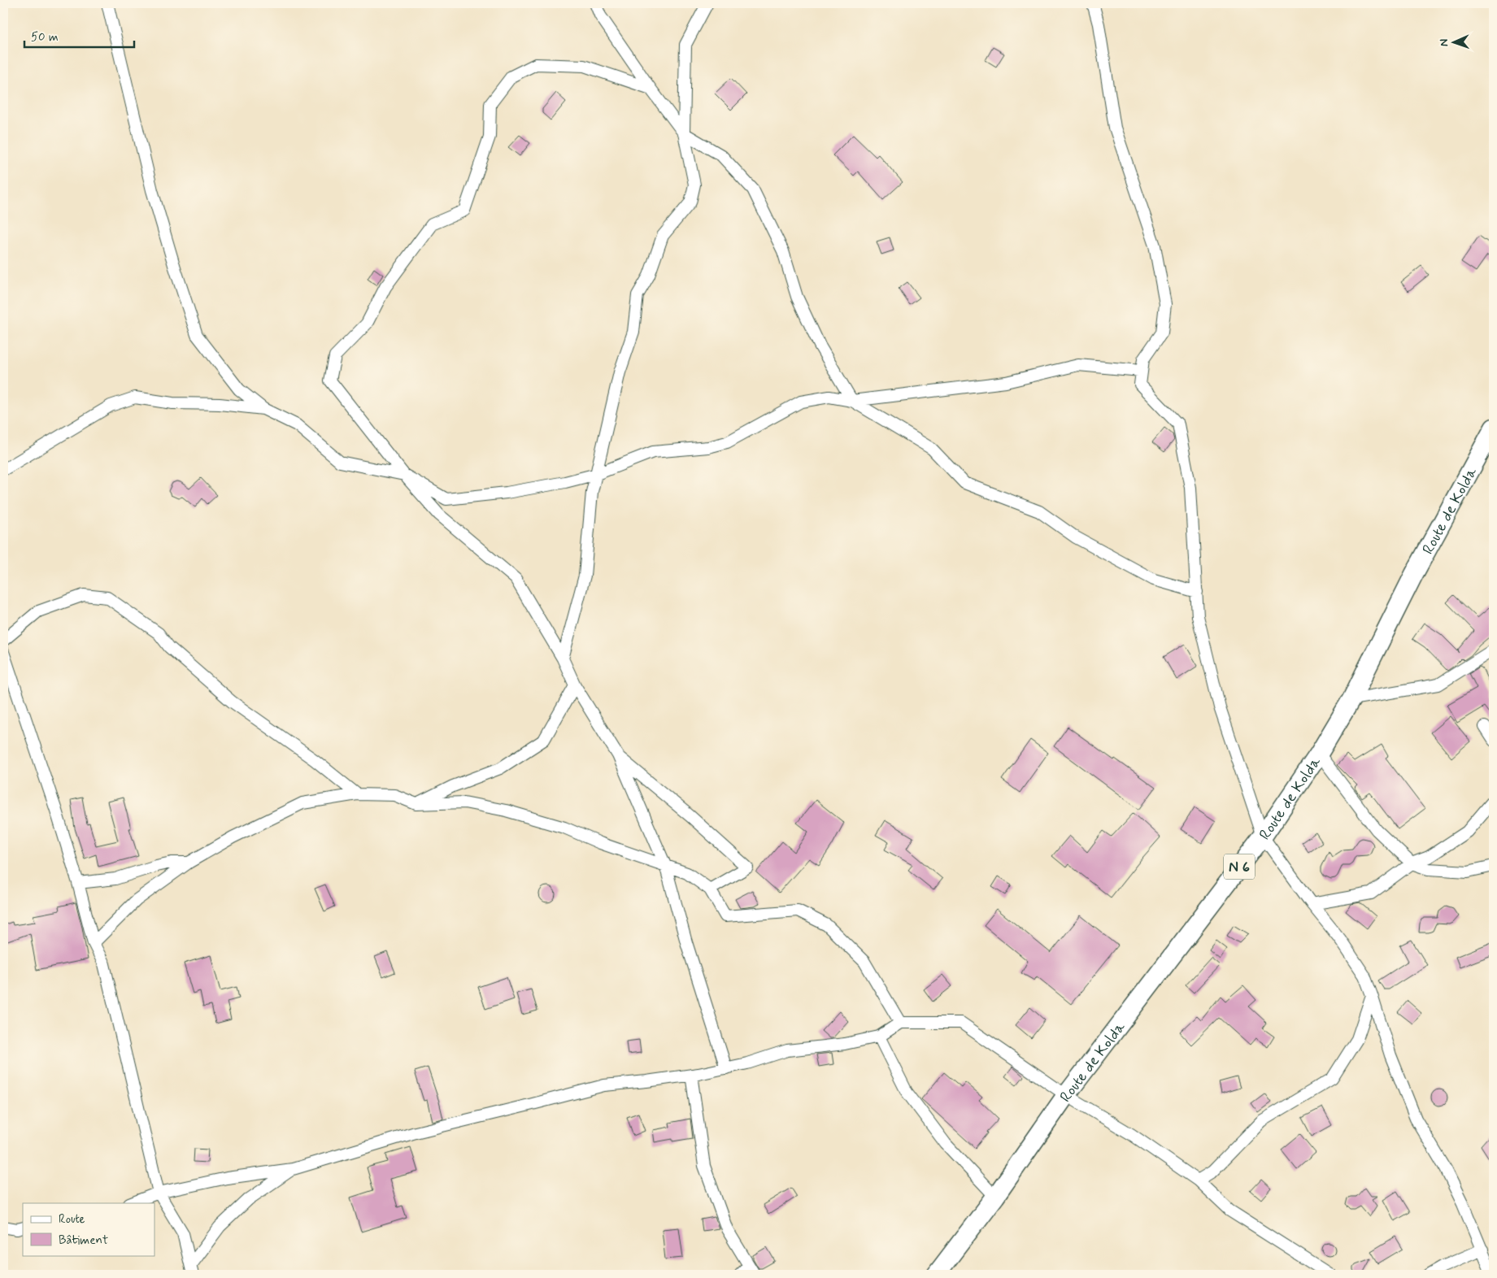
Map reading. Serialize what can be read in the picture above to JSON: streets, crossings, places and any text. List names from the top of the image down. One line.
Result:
{"streets":{"main road":["Route de Kolda","N 6"]},"legend":["Route","Bâtiment"],"scale_bar":"50 m","north":"left"}
